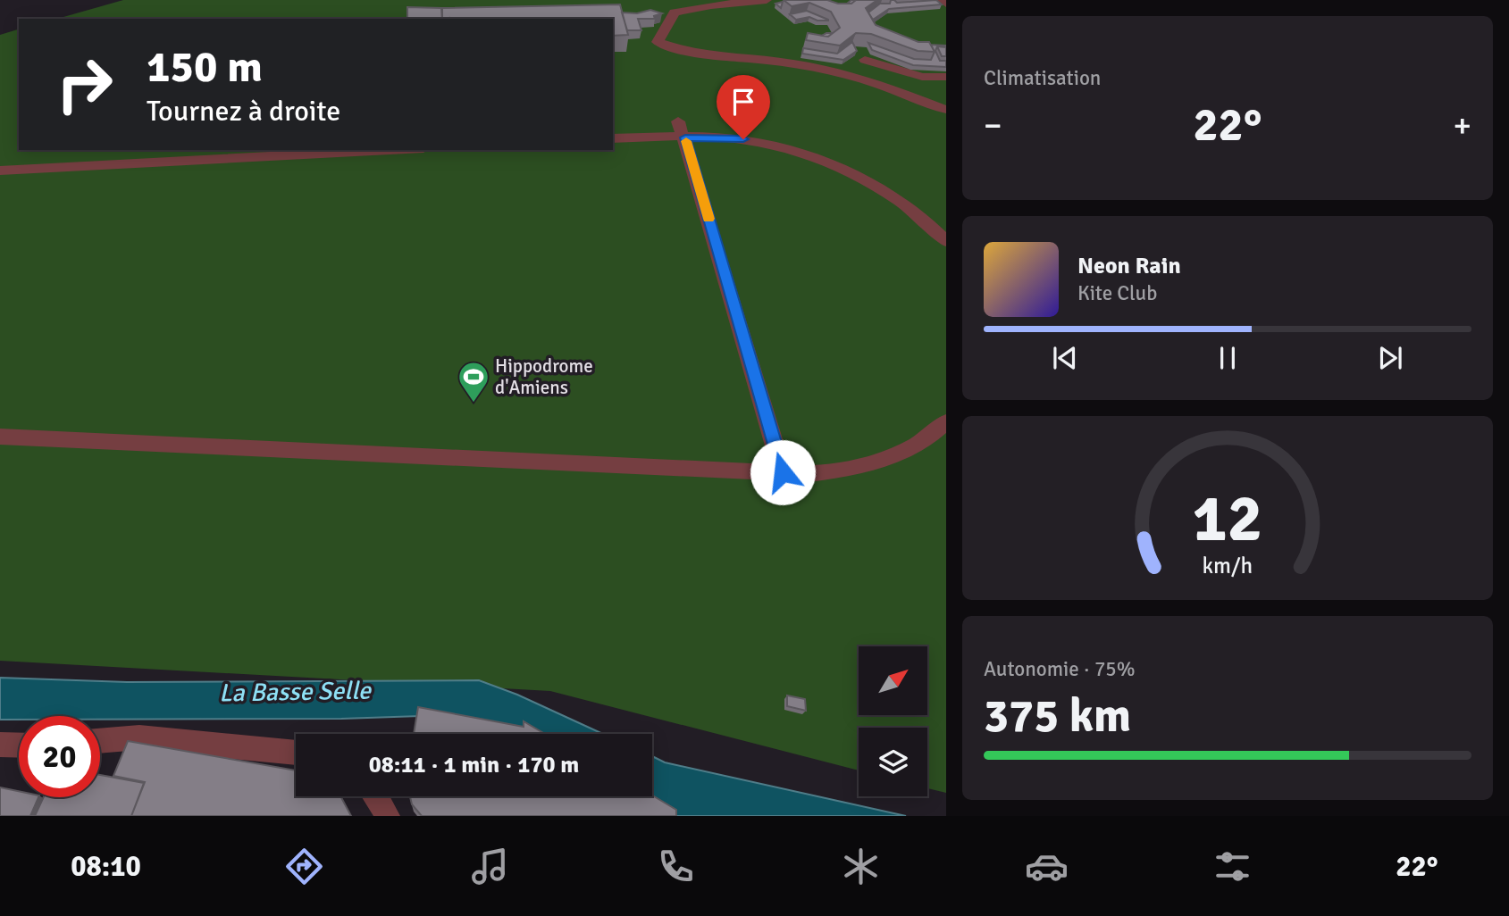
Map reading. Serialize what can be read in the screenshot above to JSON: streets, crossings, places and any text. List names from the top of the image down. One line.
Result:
{"water":["La Basse Selle"],"places":{"sports":["Hippodrome d'Amiens"]},"north":"top right","page":{"tile":["Climatisation",["Autonomie · 75%","375 km"]],"turn":["150 m","Tournez à droite"],"heat":["−","22°","+"],"song":["Neon Rain","Kite Club"],"limit":"20","trip":"08:11 · 1 min · 170 m","tabs":["08:10","22°"],"gauge":["12","km/h"]}}
